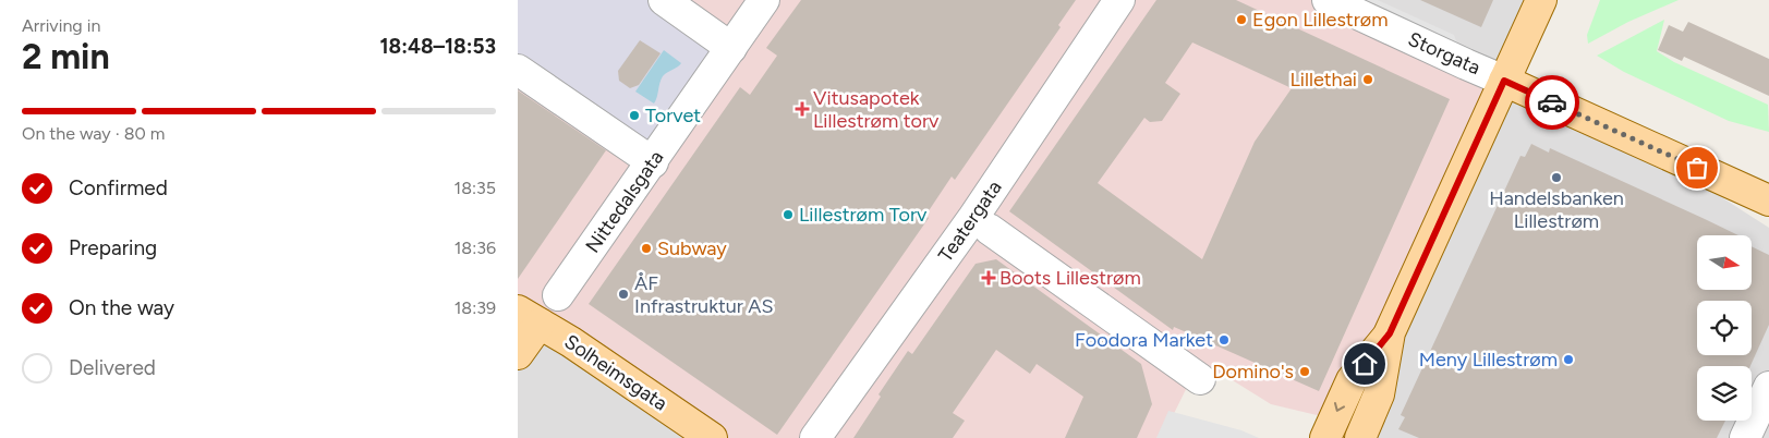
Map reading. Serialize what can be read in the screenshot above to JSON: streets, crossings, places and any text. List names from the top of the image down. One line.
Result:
{"streets":{"main road":["Storgata","Solheimsgata"],"street":["Nittedalsgata","Teatergata"]},"places":{"other":["Egon Lillestrøm","Lillethai","Torvet","Handelsbanken Lillestrøm","Lillestrøm Torv","Subway","ÅF Infrastruktur AS","Foodora Market","Meny Lillestrøm","Domino's"],"health":["Vitusapotek Lillestrøm torv","Boots Lillestrøm"]},"north":"right","page":{"heading":["2 min","Arriving in","18:48–18:53"],"bar":"On the way · 80 m","list":[["Confirmed","18:35"],["Preparing","18:36"],["On the way","18:39"],"Delivered"]}}
